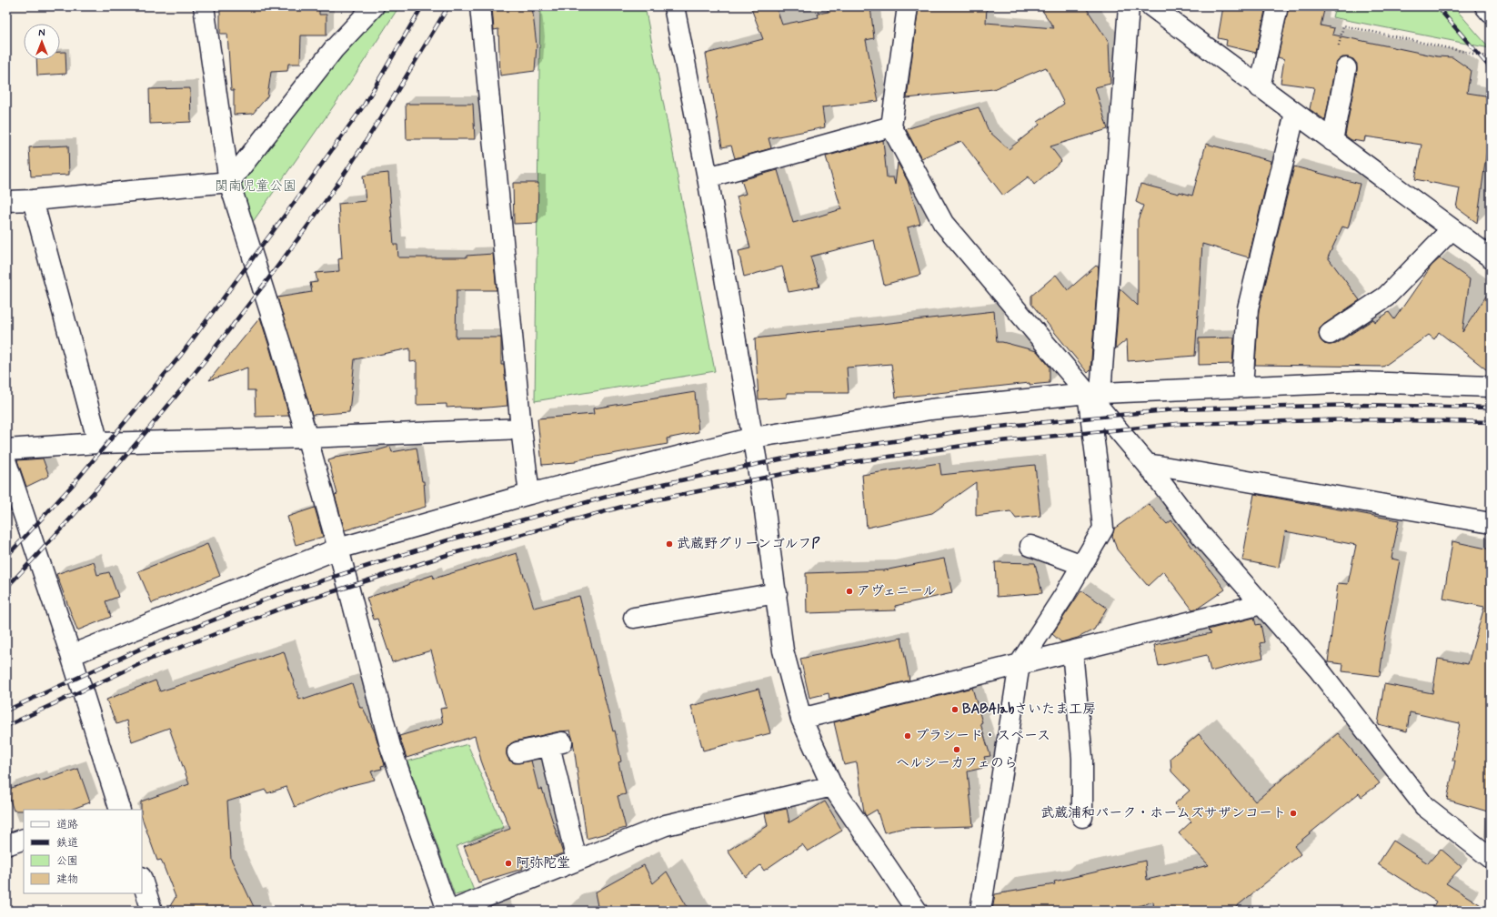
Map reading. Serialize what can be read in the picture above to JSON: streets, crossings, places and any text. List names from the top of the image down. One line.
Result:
{"parks":["関南児童公園"],"places":["武蔵野グリーンゴルフP","アヴェニール","BABAlabさいたま工房","プラシード・スペース","ヘルシーカフェのら","武蔵浦和パーク・ホームズサザンコート","阿弥陀堂"],"legend":["道路","鉄道","公園","建物"],"north":"top"}
